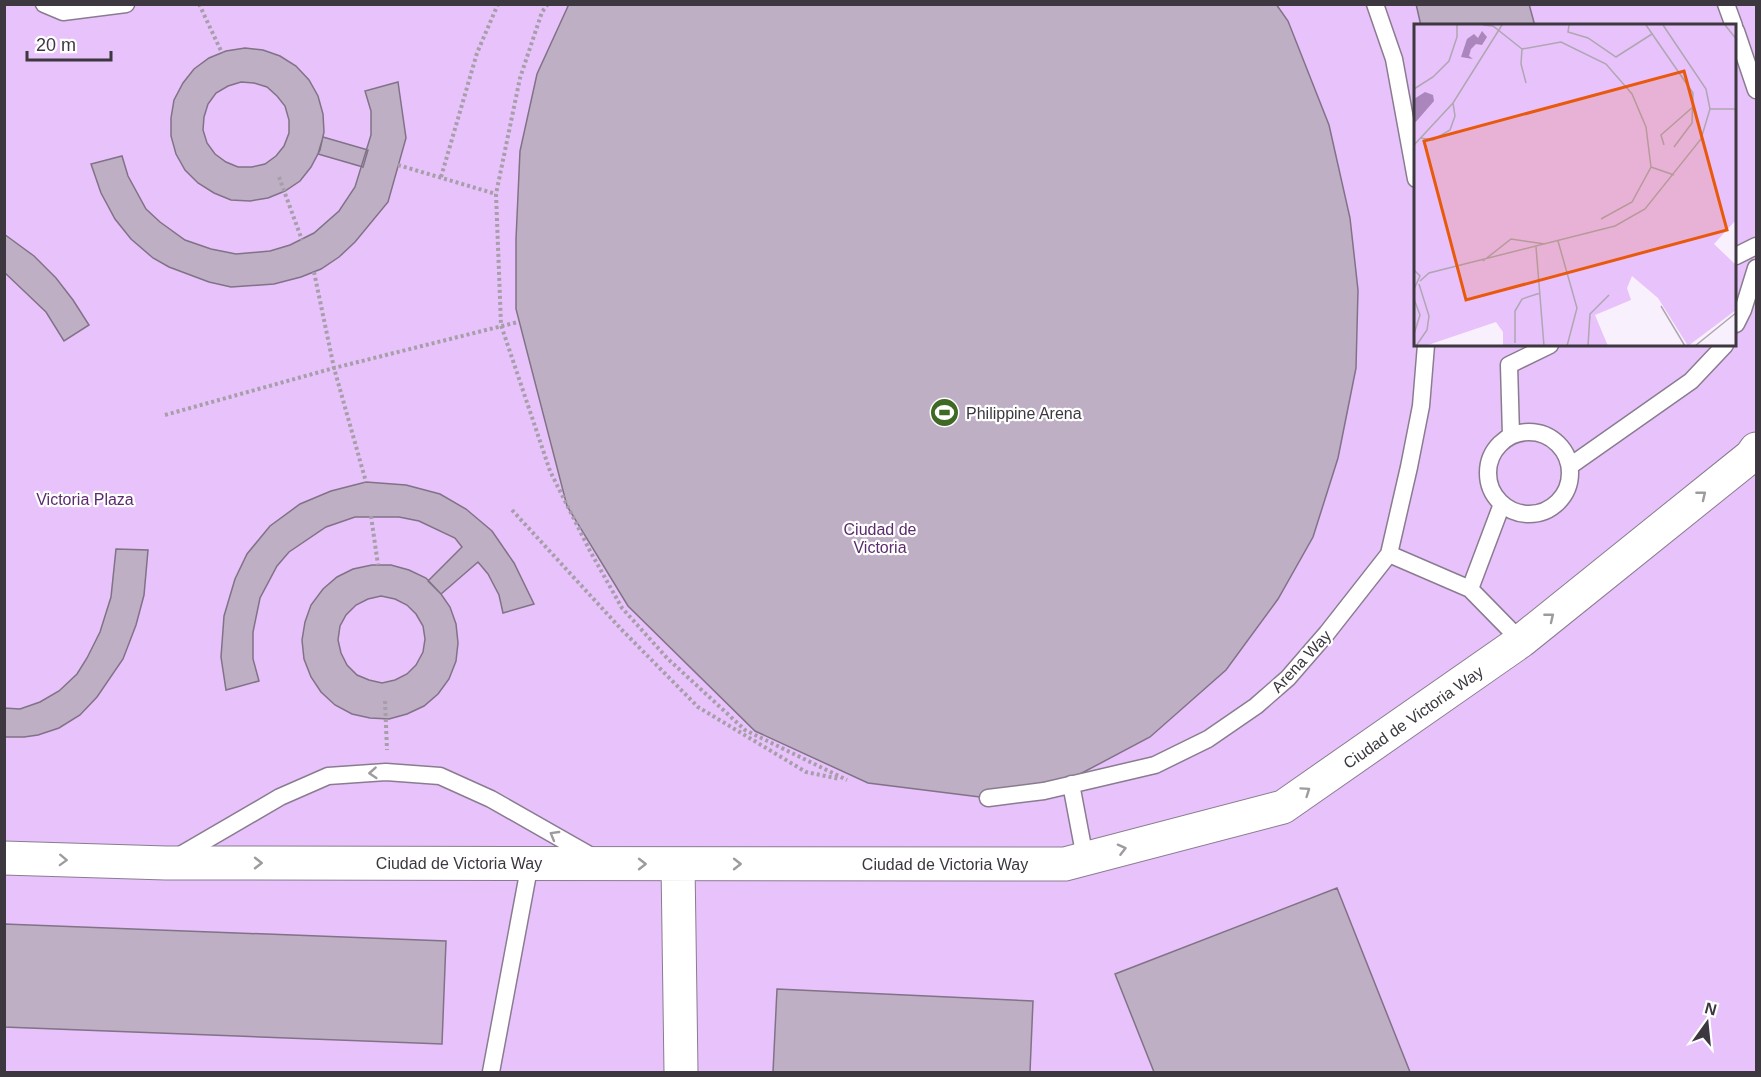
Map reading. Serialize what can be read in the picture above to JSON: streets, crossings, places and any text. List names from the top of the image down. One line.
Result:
{"streets":{"street":["Ciudad de Victoria Way"],"lane":["Arena Way"]},"one_way":["Ciudad de Victoria Way"],"parks":["Victoria Plaza","Ciudad de Victoria"],"places":{"sports":["Philippine Arena"]},"scale_bar":"20 m","north":"top"}
